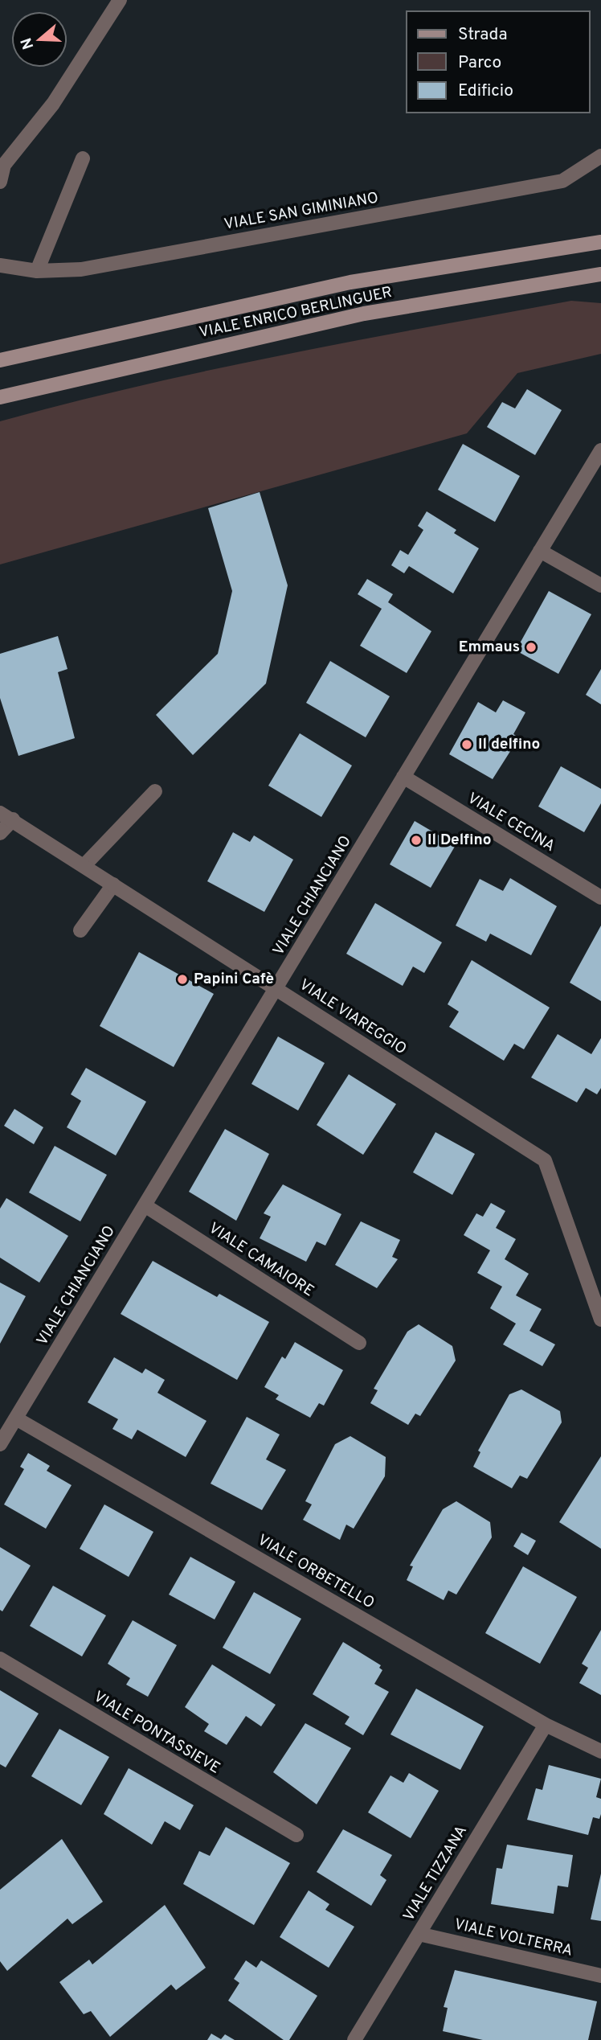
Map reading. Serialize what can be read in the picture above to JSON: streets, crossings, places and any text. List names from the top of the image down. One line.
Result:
{"streets":{"main road":["VIALE ENRICO BERLINGUER"],"street":["VIALE SAN GIMINIANO","VIALE CECINA","VIALE CHIANCIANO","VIALE VIAREGGIO","VIALE CAMAIORE","VIALE ORBETELLO","VIALE PONTASSIEVE","VIALE TIZZANA","VIALE VOLTERRA"]},"crossings":[["VIALE CECINA","VIALE CHIANCIANO"],["VIALE CHIANCIANO","VIALE VIAREGGIO"],["VIALE CHIANCIANO","VIALE CAMAIORE"],["VIALE CHIANCIANO","VIALE ORBETELLO"],["VIALE ORBETELLO","VIALE TIZZANA"],["VIALE TIZZANA","VIALE VOLTERRA"]],"places":["Emmaus","Il delfino","Il Delfino","Papini Cafè"],"legend":["Strada","Parco","Edificio"],"north":"left"}
